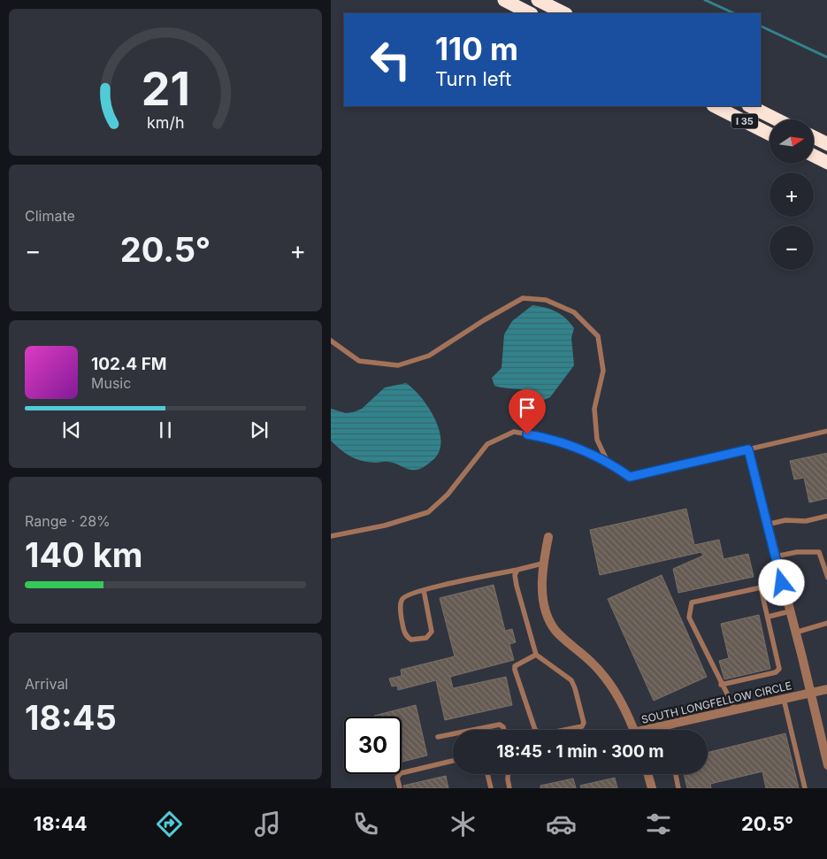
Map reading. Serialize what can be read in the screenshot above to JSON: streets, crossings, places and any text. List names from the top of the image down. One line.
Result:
{"streets":{"highway":["I 35"],"street":["SOUTH LONGFELLOW CIRCLE"]},"north":"right","page":{"turn":["110 m","Turn left"],"map_buttons":["+","−"],"tile":["Climate",["Range · 28%","140 km"],["Arrival","18:45"]],"heat":["−","20.5°","+"],"song":["102.4 FM","Music"],"limit":"30","trip":"18:45 · 1 min · 300 m","tabs":["18:44","20.5°"],"gauge":["21","km/h"]}}
